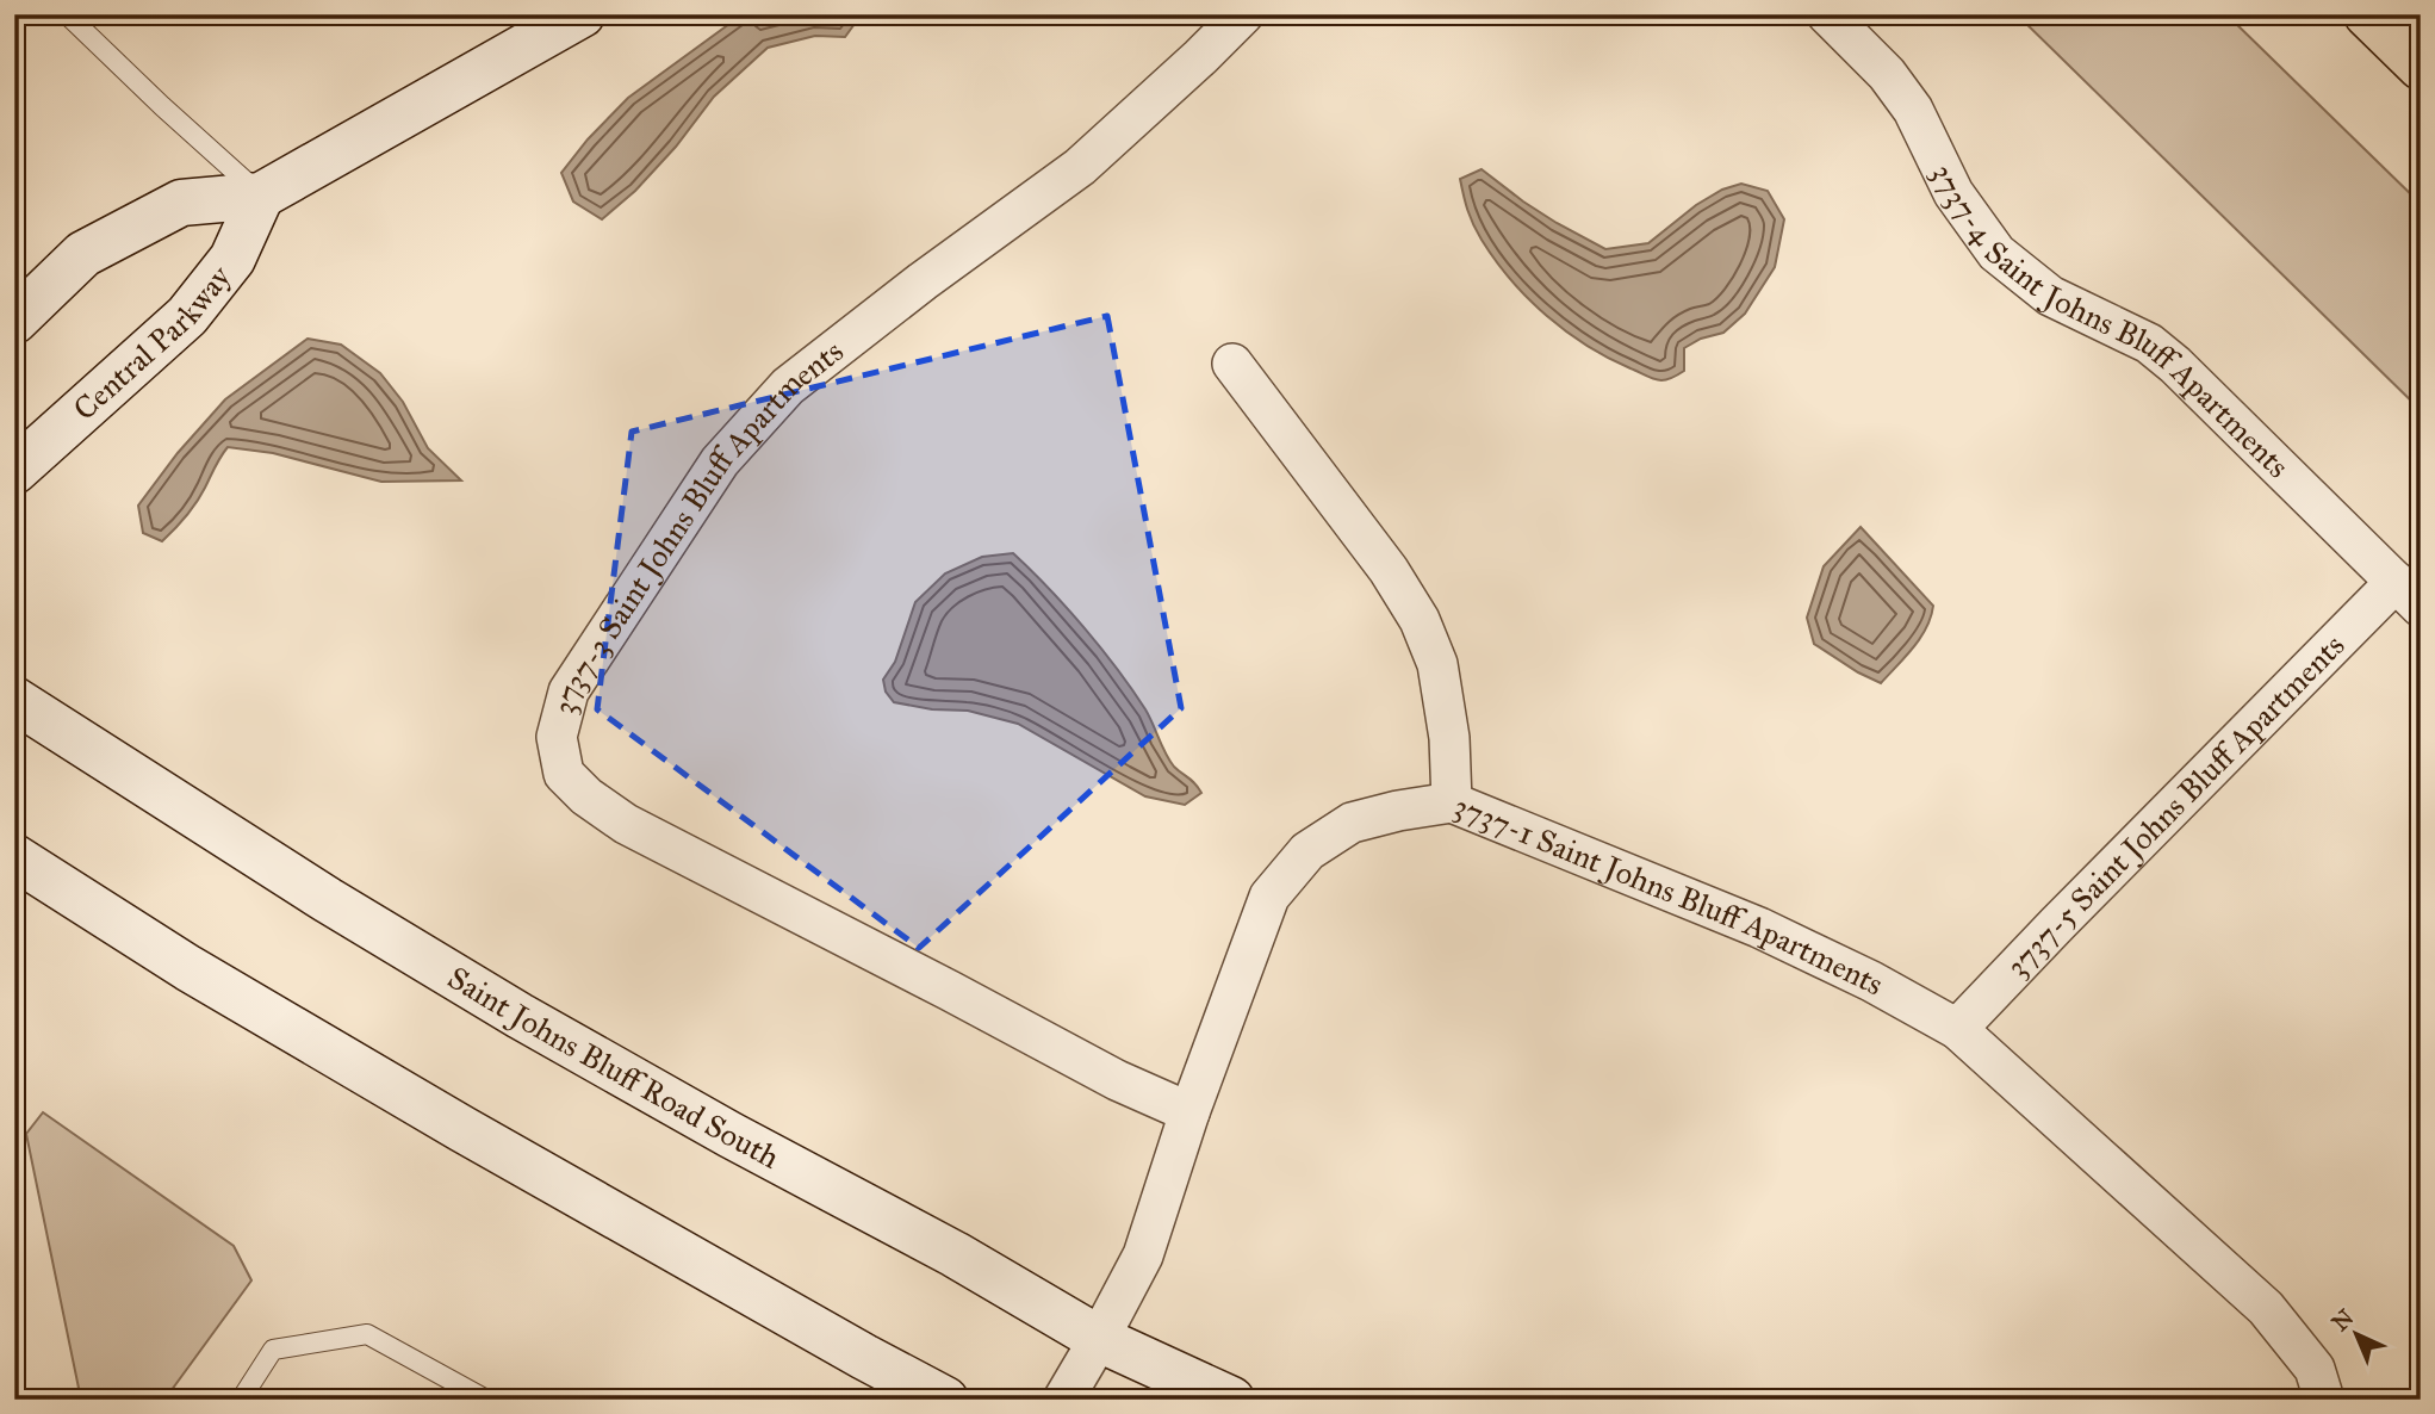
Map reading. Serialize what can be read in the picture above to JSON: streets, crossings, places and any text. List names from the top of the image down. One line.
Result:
{"streets":{"main road":["Central Parkway","Saint Johns Bluff Road South"],"street":["3737-4 Saint Johns Bluff Apartments","3737-3 Saint Johns Bluff Apartments","3737-5 Saint Johns Bluff Apartments","3737-1 Saint Johns Bluff Apartments"]},"crossings":[["3737-4 Saint Johns Bluff Apartments","3737-5 Saint Johns Bluff Apartments"],["3737-3 Saint Johns Bluff Apartments","3737-1 Saint Johns Bluff Apartments"],["3737-5 Saint Johns Bluff Apartments","3737-1 Saint Johns Bluff Apartments"],["3737-1 Saint Johns Bluff Apartments","Saint Johns Bluff Road South"]],"north":"top left"}
